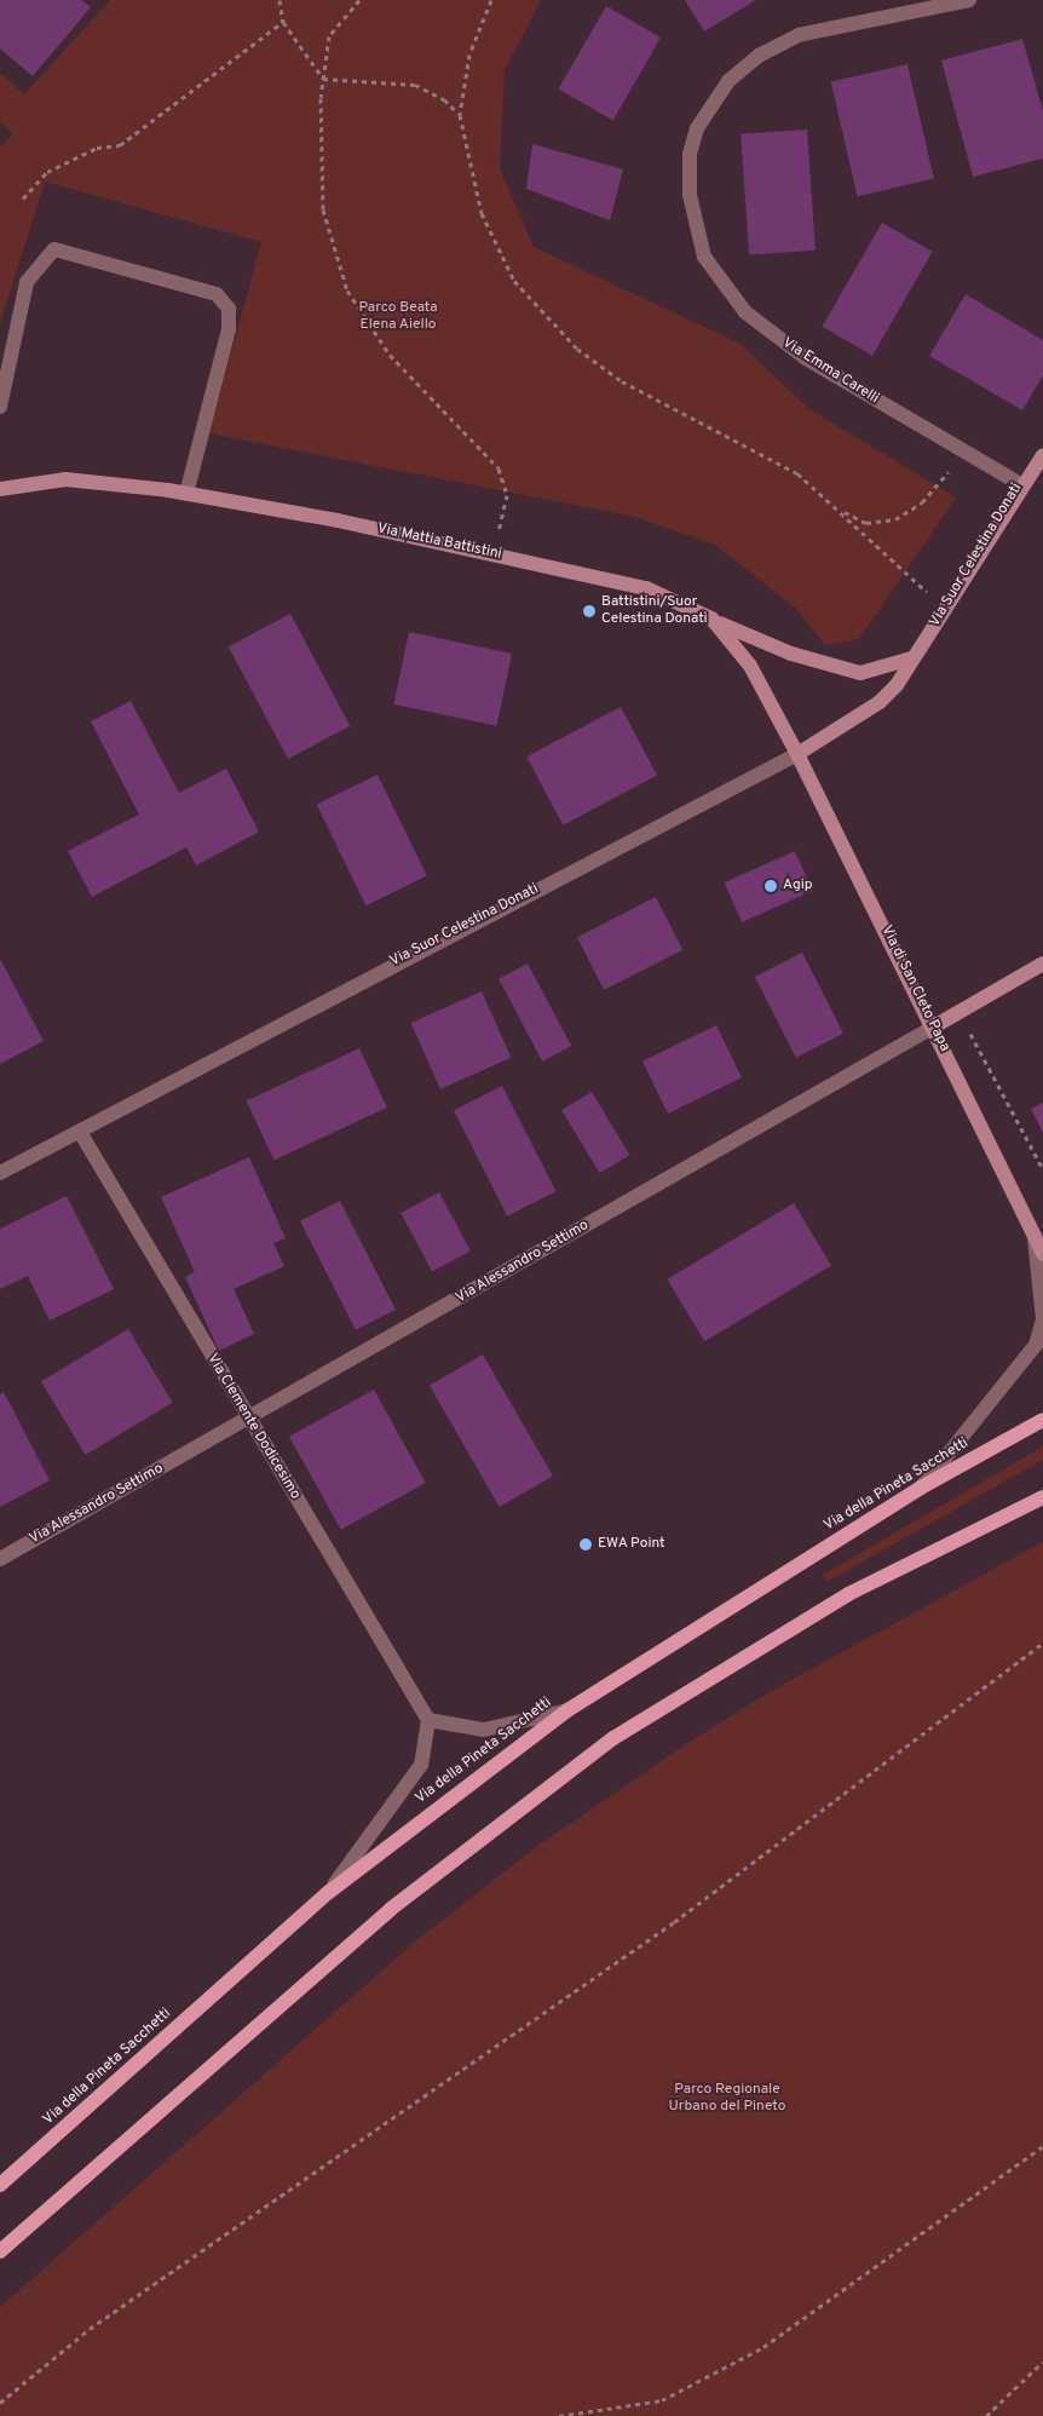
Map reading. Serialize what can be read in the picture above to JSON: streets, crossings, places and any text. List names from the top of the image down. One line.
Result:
{"streets":{"main road":["Via Mattia Battistini","Via Suor Celestina Donati","Via di San Cleto Papa","Via Alessandro Settimo","Via della Pineta Sacchetti"],"street":["Via Emma Carelli","Via Clemente Dodicesimo"]},"crossings":[["Via Emma Carelli","Via Suor Celestina Donati"],["Via Mattia Battistini","Via Suor Celestina Donati"],["Via Mattia Battistini","Via di San Cleto Papa"],["Via Suor Celestina Donati","Via di San Cleto Papa"],["Via Suor Celestina Donati","Via Clemente Dodicesimo"],["Via di San Cleto Papa","Via Alessandro Settimo"],["Via di San Cleto Papa","Via della Pineta Sacchetti"],["Via Alessandro Settimo","Via Clemente Dodicesimo"]],"parks":["Parco Beata Elena Aiello","Parco Regionale Urbano del Pineto"],"places":["Battistini/Suor Celestina Donati","Agip","EWA Point"]}
